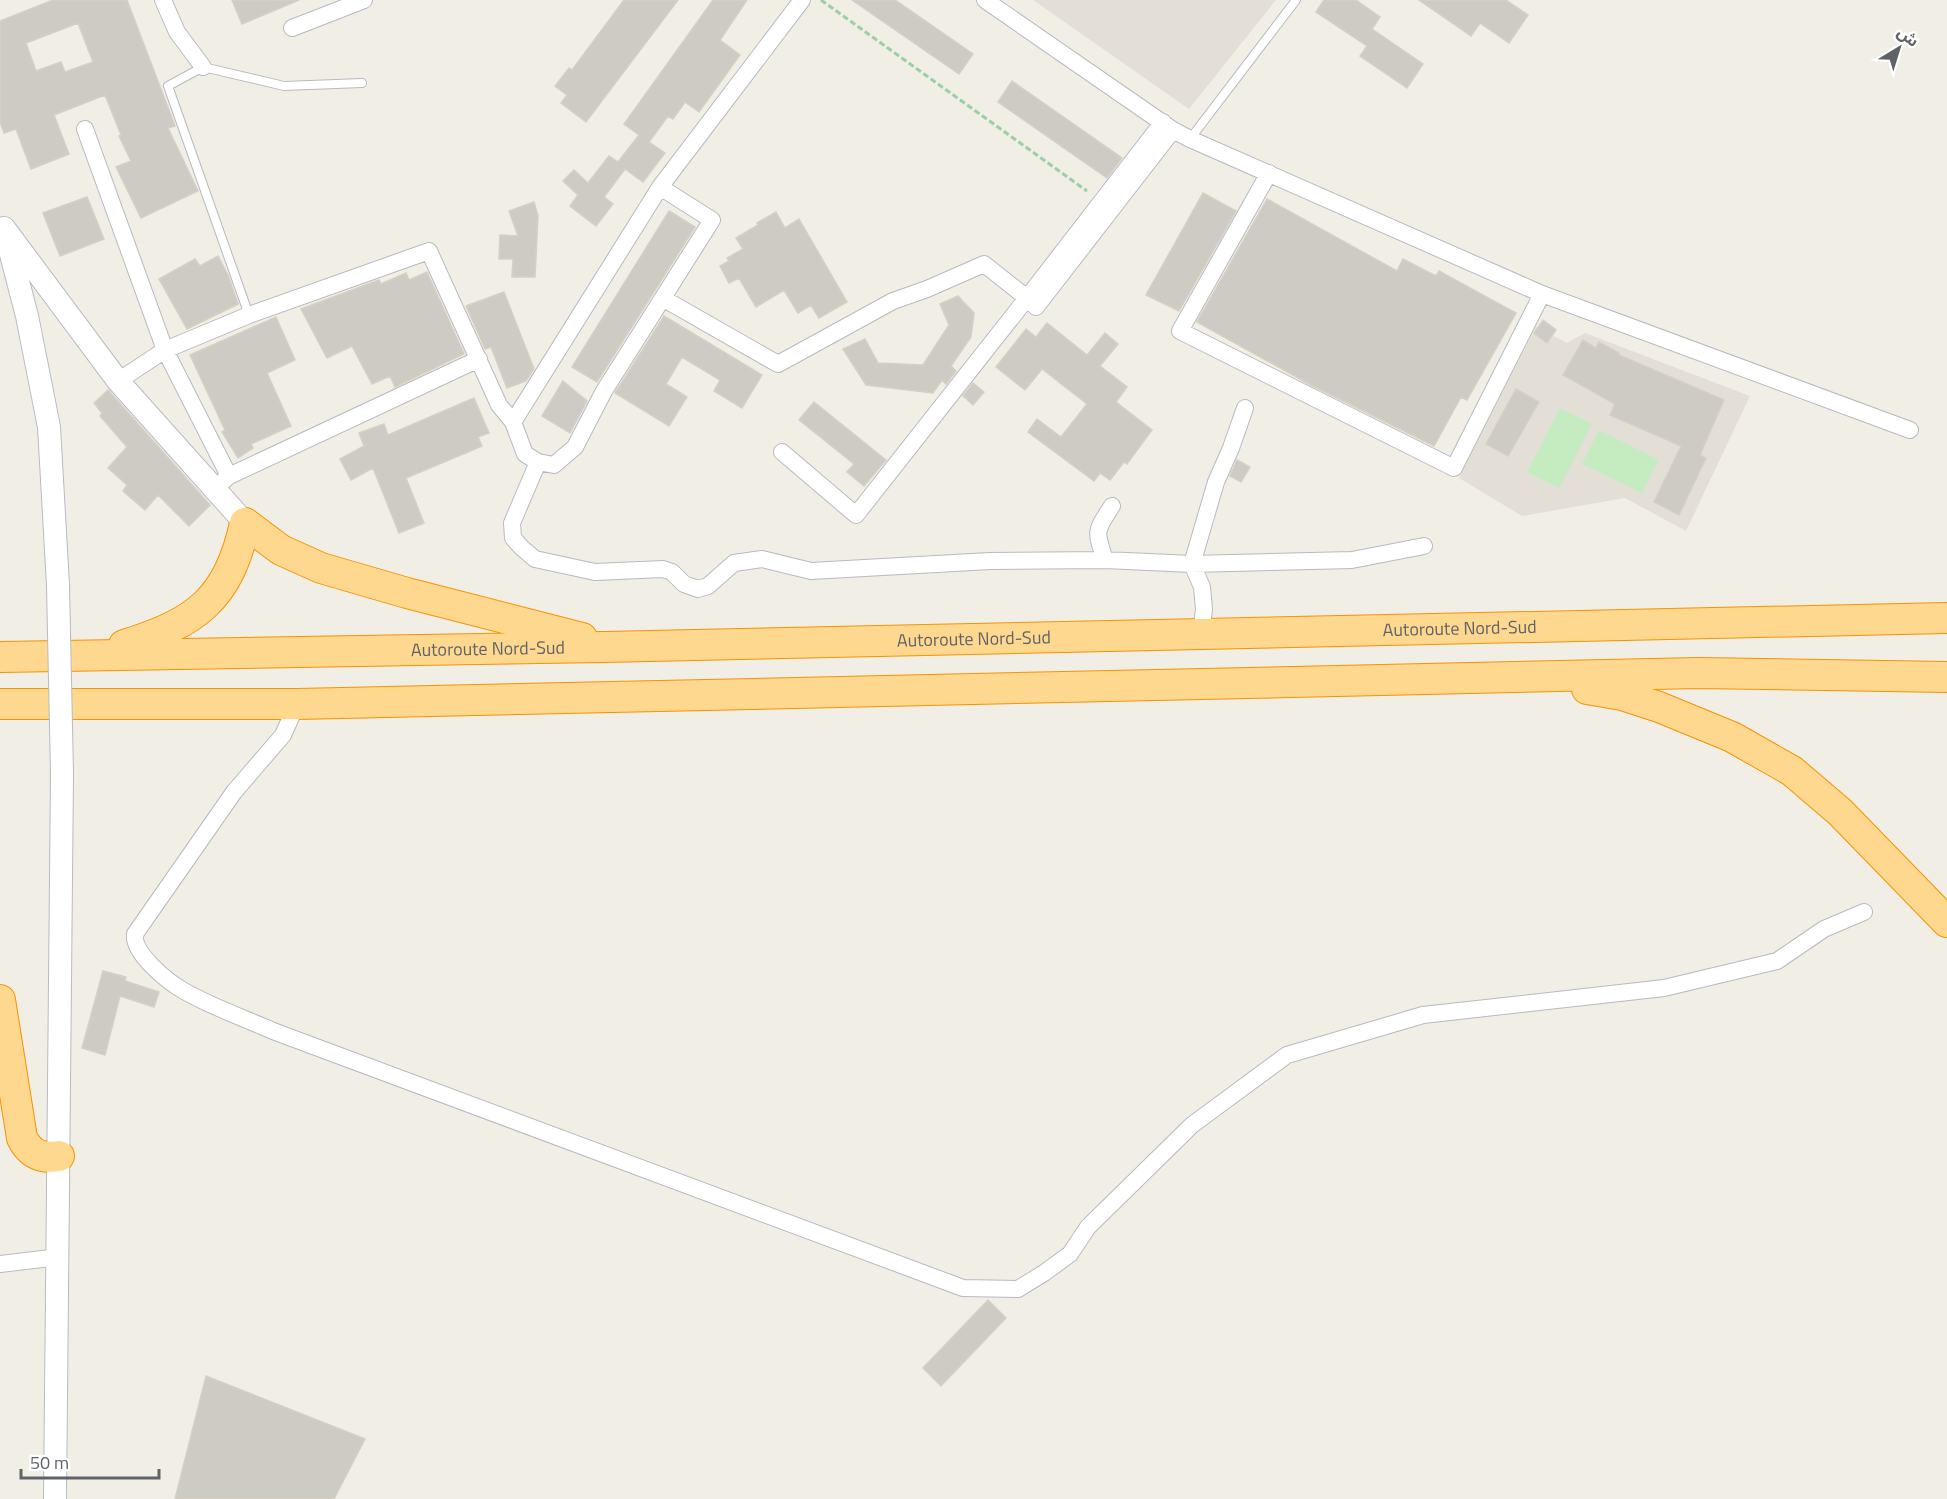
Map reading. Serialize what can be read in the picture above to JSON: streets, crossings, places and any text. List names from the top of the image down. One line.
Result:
{"streets":{"highway":["Autoroute Nord-Sud"]},"scale_bar":"50 m","north":"top right"}
